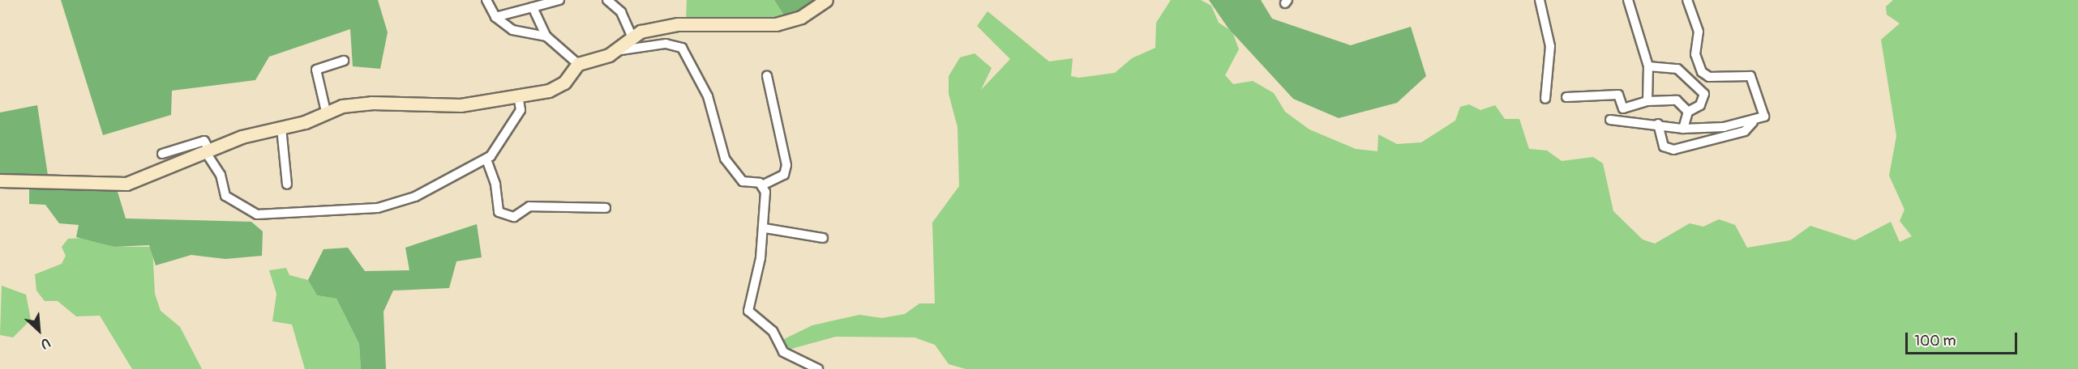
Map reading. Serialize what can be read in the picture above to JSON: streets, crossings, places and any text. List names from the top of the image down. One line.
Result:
{"scale_bar":"100 m","north":"bottom right"}
